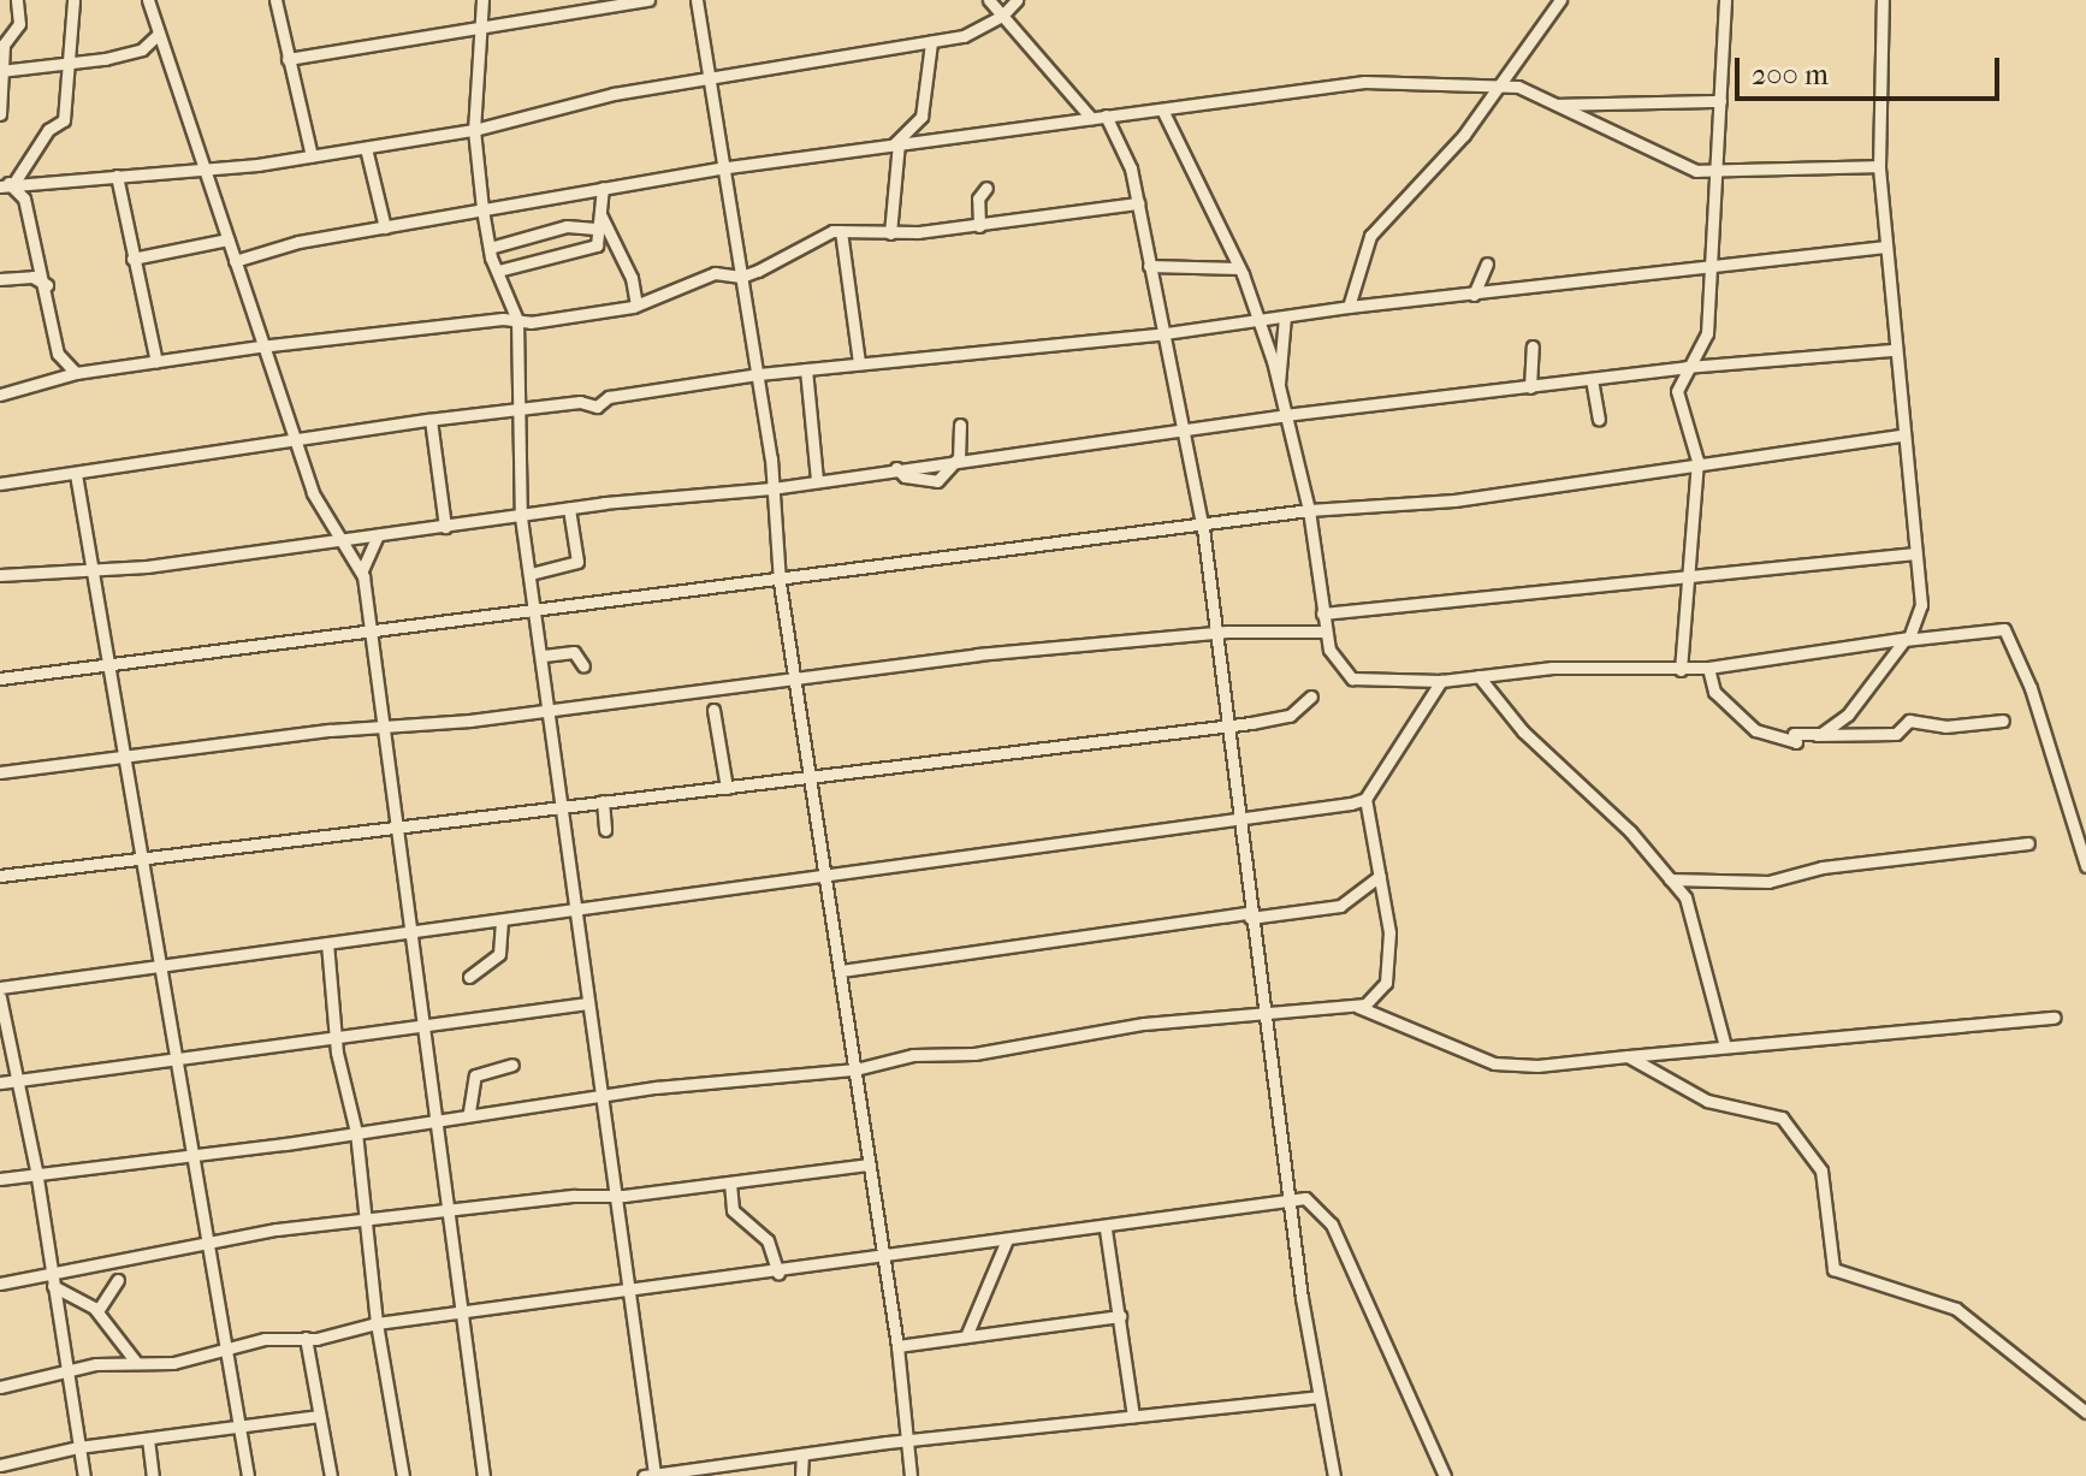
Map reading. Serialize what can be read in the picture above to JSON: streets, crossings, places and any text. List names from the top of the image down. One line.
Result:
{"scale_bar":"200 m"}
